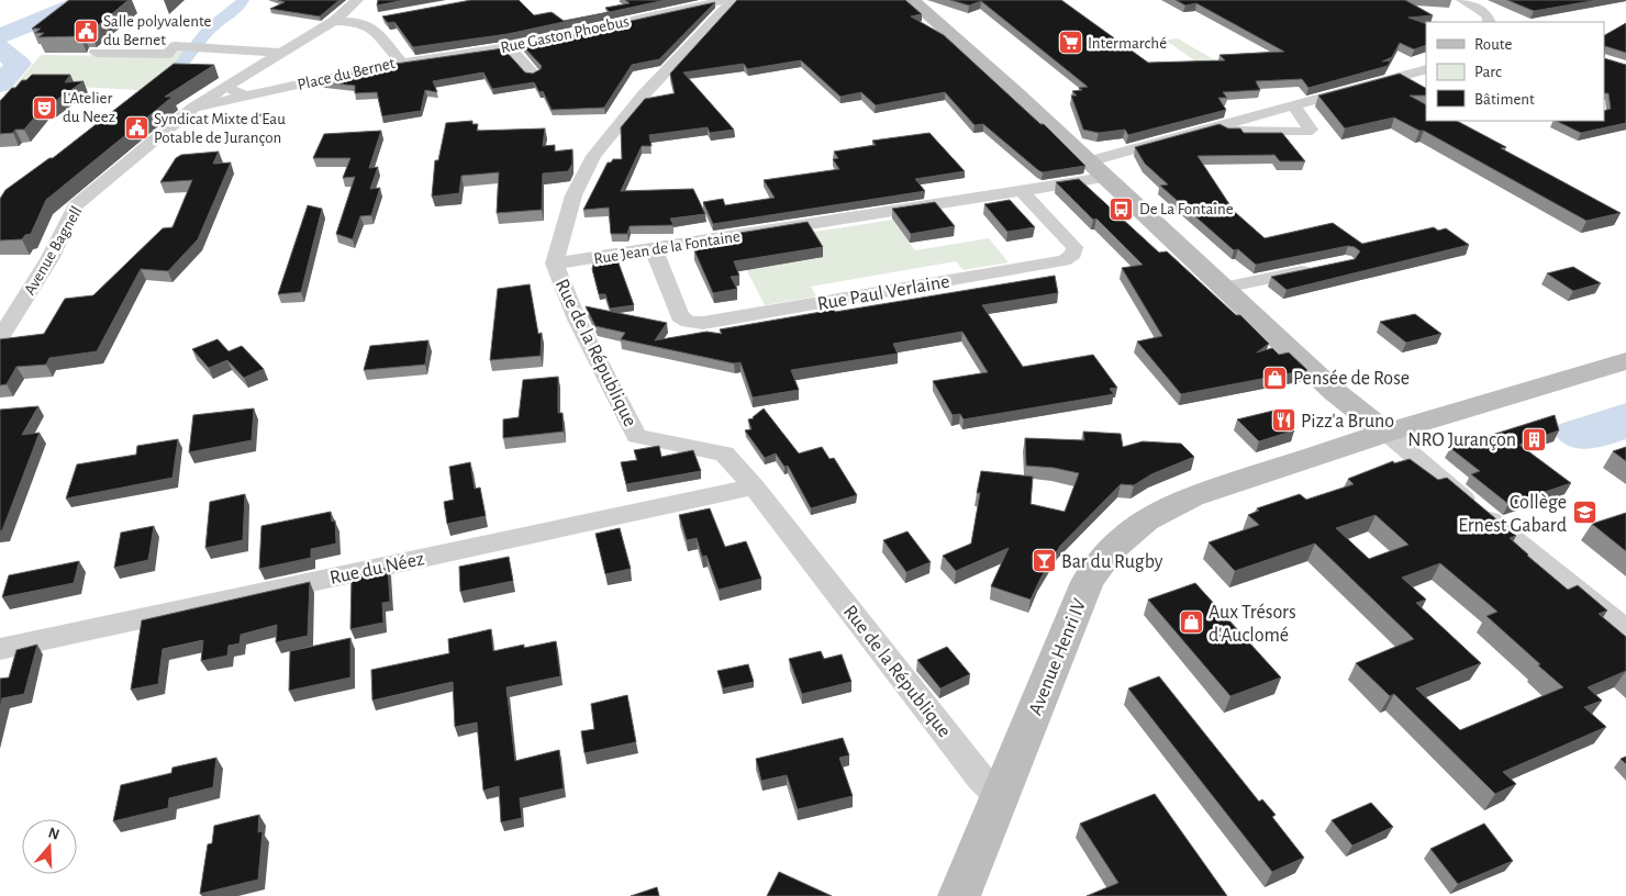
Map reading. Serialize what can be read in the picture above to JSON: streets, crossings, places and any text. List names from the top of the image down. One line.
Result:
{"streets":{"street":["Rue Gaston Phoebus","Place du Bernet","Rue Jean de la Fontaine","Avenue Bagnell","Rue Paul Verlaine","Rue de la République","Rue du Néez","Avenue Henri IV"]},"crossings":[["Rue Gaston Phoebus","Place du Bernet"],["Place du Bernet","Avenue Bagnell"],["Rue Jean de la Fontaine","Rue Paul Verlaine"],["Rue Jean de la Fontaine","Rue de la République"],["Rue de la République","Rue du Néez"],["Rue de la République","Avenue Henri IV"]],"places":{"public building":["Salle polyvalente du Bernet","Syndicat Mixte d'Eau Potable de Jurançon"],"supermarket":["Intermarché"],"theatre":["L'Atelier du Neez"],"bus stop":["De La Fontaine"],"shop":["Pensée de Rose","Aux Trésors d'Auclomé"],"restaurant":["Pizz'a Bruno"],"building":["NRO Jurançon"],"school or university":["Collège Ernest Gabard"],"bar":["Bar du Rugby"]},"legend":["Route","Parc","Bâtiment"],"north":"top"}
